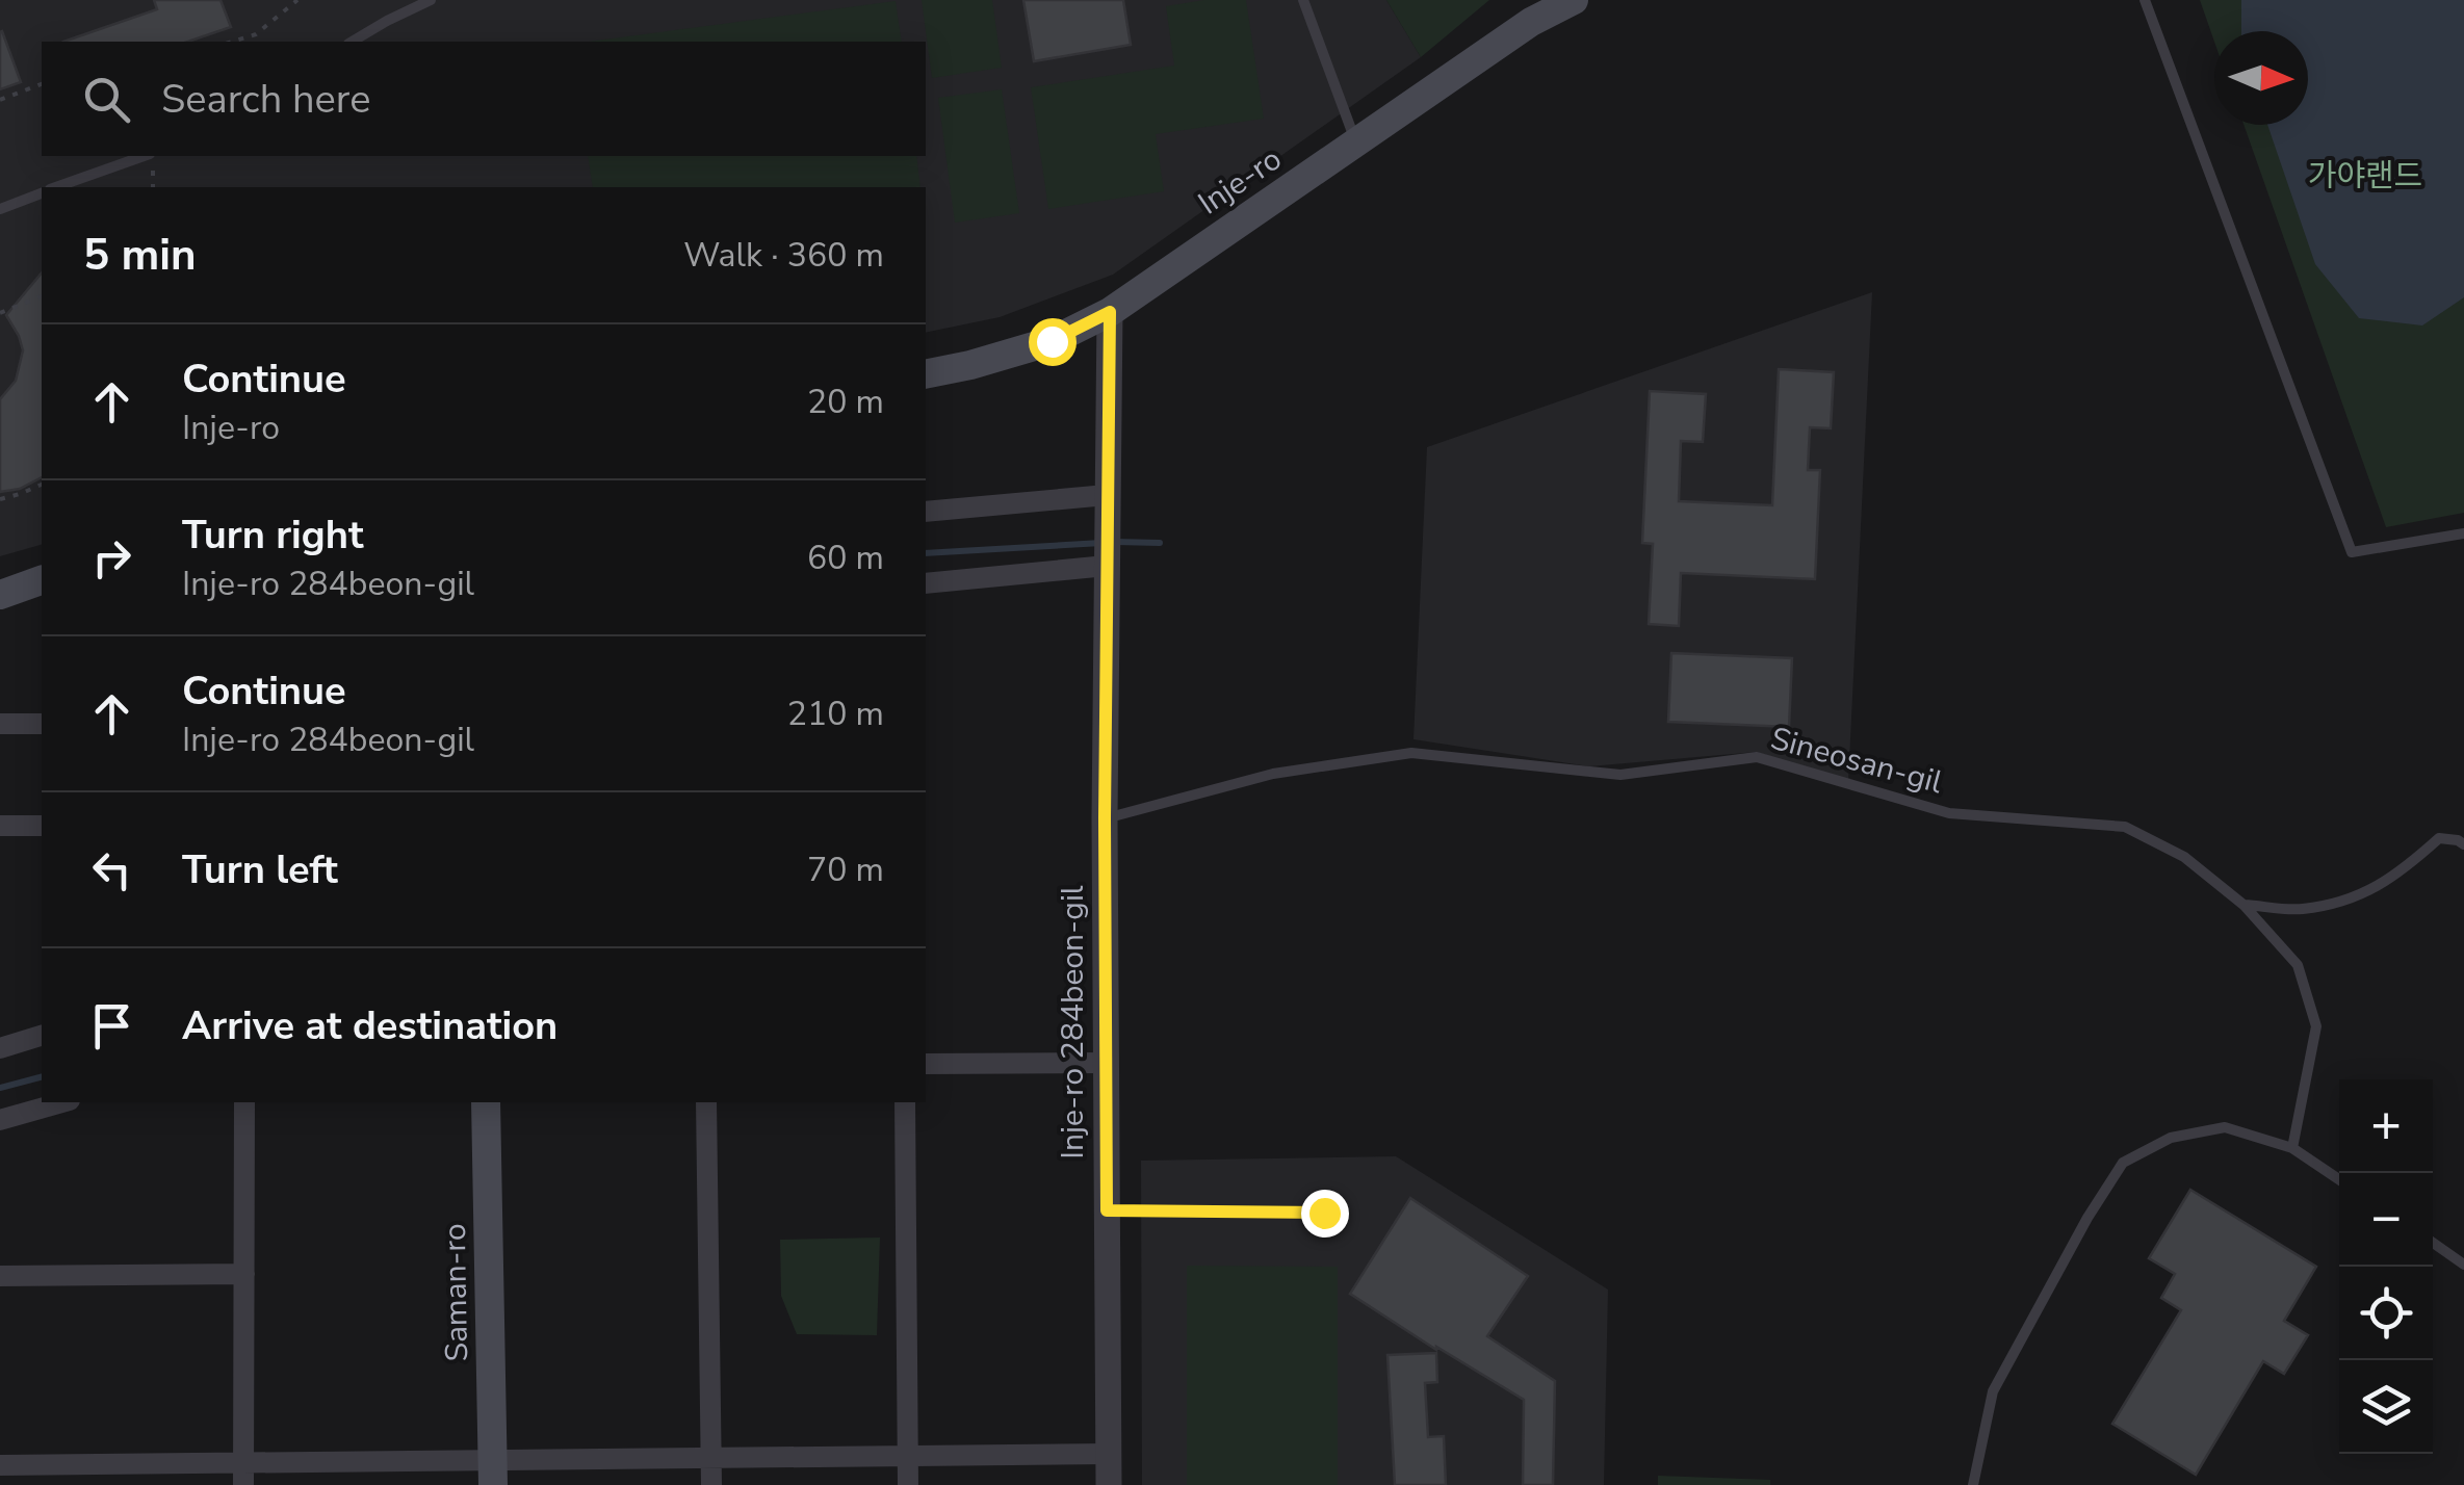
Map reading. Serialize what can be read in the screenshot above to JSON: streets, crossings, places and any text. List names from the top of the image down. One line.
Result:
{"streets":{"main road":["Inje-ro","Saman-ro"],"street":["Inje-ro 284beon-gil"],"lane":["Sineosan-gil"]},"crossings":[["Sineosan-gil","Inje-ro 284beon-gil"]],"parks":["가야랜드"],"north":"right","page":{"search":"Search here","heading":["5 min","Walk · 360 m"],"list":[["Continue","Inje-ro","20 m"],["Turn right","Inje-ro 284beon-gil","60 m"],["Continue","Inje-ro 284beon-gil","210 m"],["Turn left","70 m"],"Arrive at destination"],"map_buttons":["+","−"]}}
